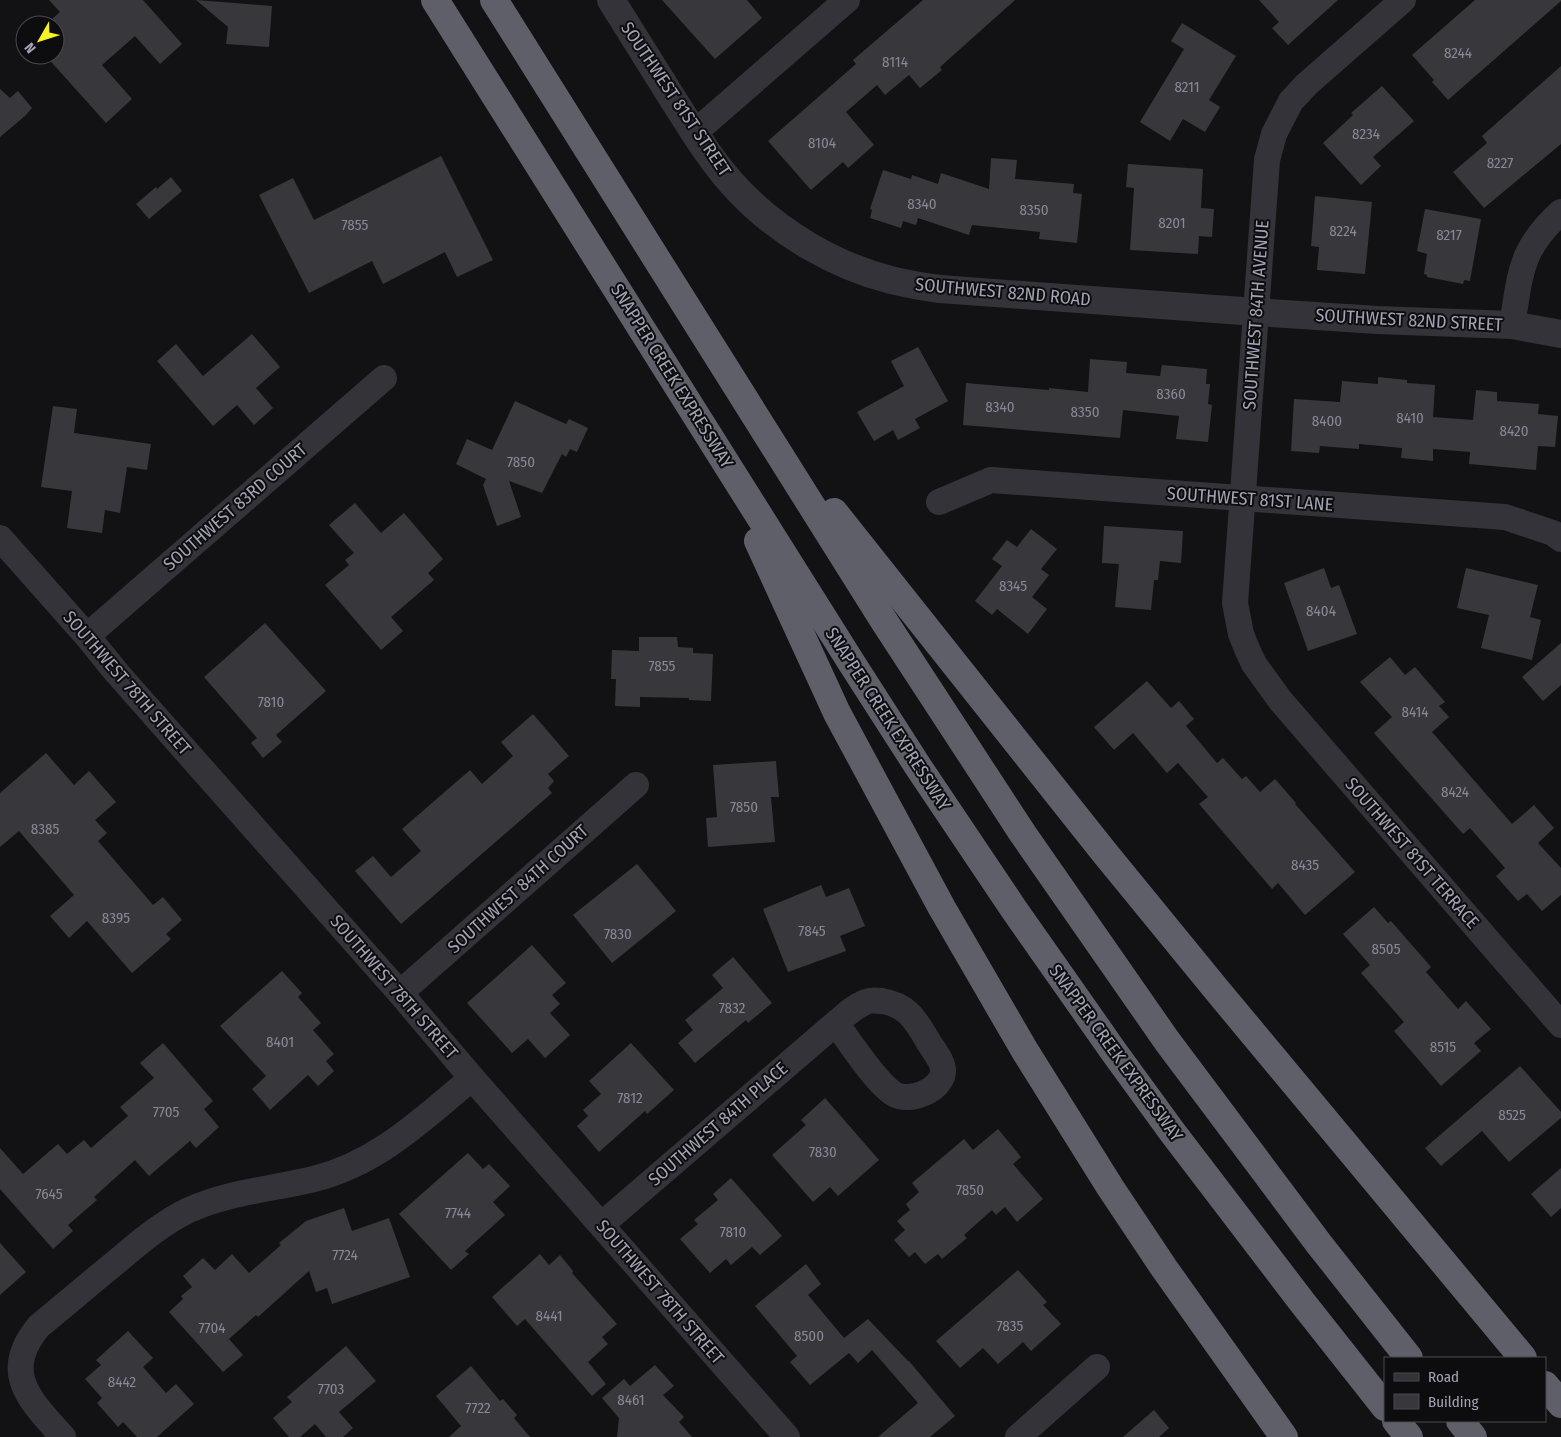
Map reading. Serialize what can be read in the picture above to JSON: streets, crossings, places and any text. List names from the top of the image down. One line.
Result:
{"streets":{"highway":["SNAPPER CREEK EXPRESSWAY"],"street":["SOUTHWEST 81ST STREET","SOUTHWEST 82ND ROAD","SOUTHWEST 84TH AVENUE","SOUTHWEST 82ND STREET","SOUTHWEST 81ST LANE","SOUTHWEST 83RD COURT","SOUTHWEST 78TH STREET","SOUTHWEST 81ST TERRACE","SOUTHWEST 84TH COURT","SOUTHWEST 84TH PLACE"]},"crossings":[["SOUTHWEST 81ST STREET","SOUTHWEST 82ND ROAD"],["SOUTHWEST 82ND ROAD","SOUTHWEST 84TH AVENUE"],["SOUTHWEST 82ND ROAD","SOUTHWEST 82ND STREET"],["SOUTHWEST 84TH AVENUE","SOUTHWEST 82ND STREET"],["SOUTHWEST 84TH AVENUE","SOUTHWEST 81ST LANE"],["SOUTHWEST 84TH AVENUE","SOUTHWEST 81ST TERRACE"],["SOUTHWEST 83RD COURT","SOUTHWEST 78TH STREET"],["SOUTHWEST 78TH STREET","SOUTHWEST 84TH COURT"],["SOUTHWEST 78TH STREET","SOUTHWEST 84TH PLACE"]],"house_numbers":["8244","8114","8211","8234","8104","8227","8340","8350","8201","7855","8224","8217","8360","8340","8350","8410","8400","8420","7850","8345","8404","7855","7810","8414","8424","7850","8385","8435","8395","7845","7830","8505","7832","8401","8515","7812","7705","8525","7830","7850","7645","7744","7810","7724","8441","7835","7704","8500","8442","7703","8461","7722"],"legend":["Road","Building"],"north":"bottom left"}
